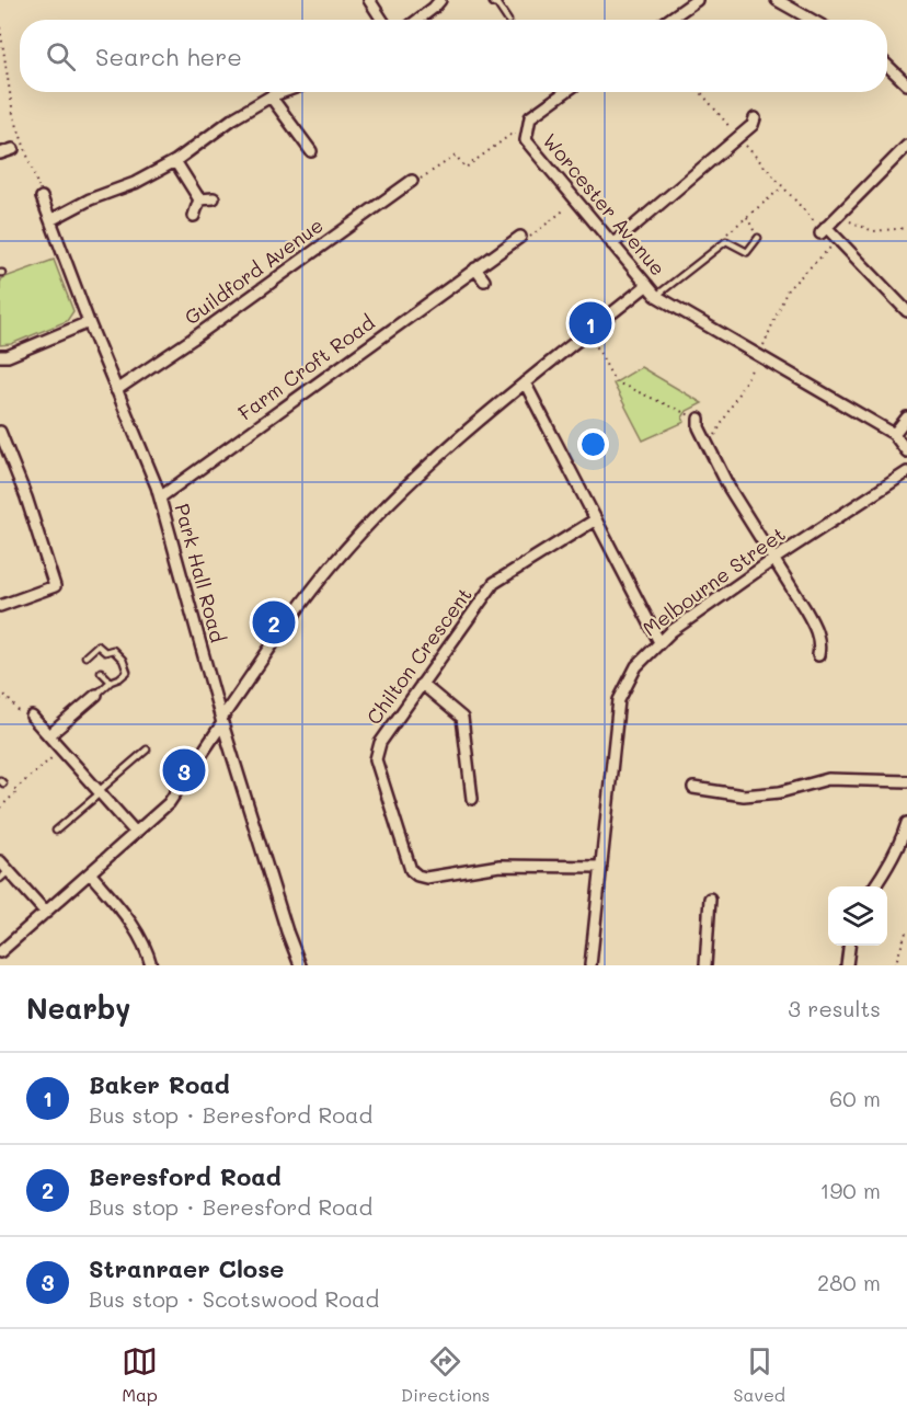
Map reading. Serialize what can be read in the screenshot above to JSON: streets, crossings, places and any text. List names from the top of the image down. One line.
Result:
{"streets":{"street":["Worcester Avenue","Guildford Avenue","Farm Croft Road","Park Hall Road","Melbourne Street","Chilton Crescent"]},"crossings":[["Guildford Avenue","Park Hall Road"],["Farm Croft Road","Park Hall Road"],["Melbourne Street","Chilton Crescent"]],"page":{"search":"Search here","pins":["1","2","3"],"heading":["Nearby","3 results"],"list":[{"mark":"1","name":"Baker Road","note":"Bus stop · Beresford Road","value":"60 m"},{"mark":"2","name":"Beresford Road","note":"Bus stop · Beresford Road","value":"190 m"},{"mark":"3","name":"Stranraer Close","note":"Bus stop · Scotswood Road","value":"280 m"}],"nav":["Map","Directions","Saved"]}}
